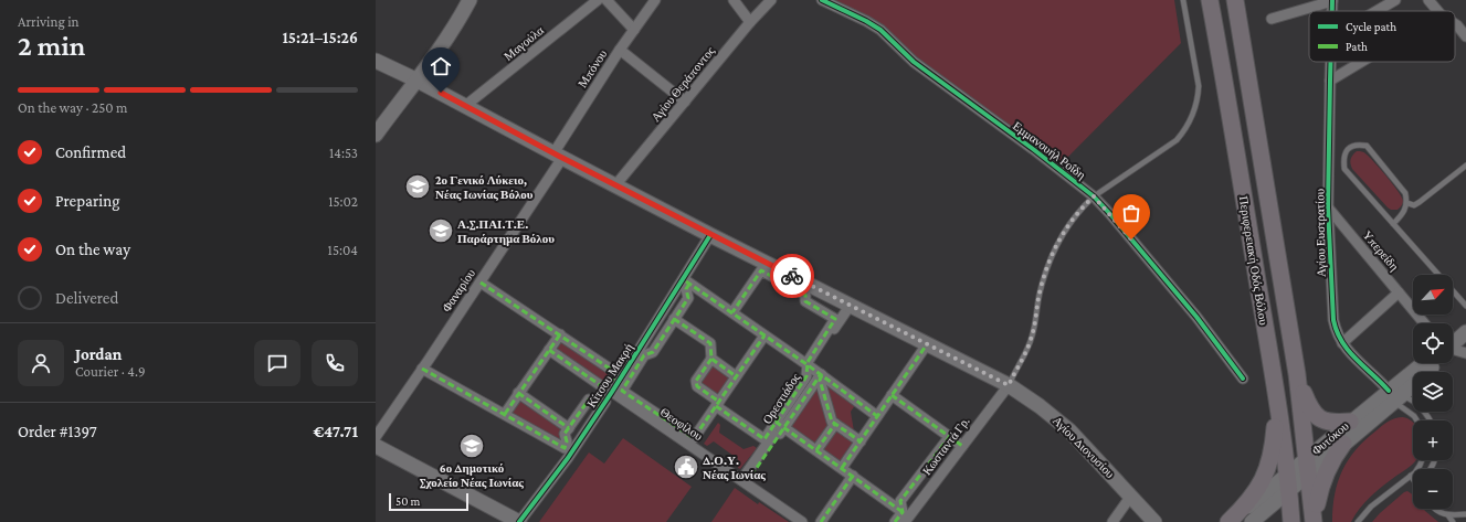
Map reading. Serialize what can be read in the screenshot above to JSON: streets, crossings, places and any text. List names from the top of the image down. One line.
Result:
{"streets":{"main road":["Περιφερειακή Οδός Βόλου","Φυτόκου","Αγίου Διονυσίου"],"street":["Μαγούλα","Μπόνου","Αγίου Θεράποντος","Εμμανουήλ Ροΐδη","Αγίου Ευστρατίου","Υπερείδη","Φαναρίου","Κίτσου Μακρή","Ορεστιάδος","Θεοφίλου","Κωσταντά Γρ."]},"crossings":[["Μαγούλα","Αγίου Διονυσίου"],["Μπόνου","Φαναρίου"],["Μπόνου","Αγίου Διονυσίου"],["Αγίου Θεράποντος","Αγίου Διονυσίου"],["Αγίου Ευστρατίου","Υπερείδη"],["Αγίου Ευστρατίου","Φυτόκου"],["Περιφερειακή Οδός Βόλου","Φυτόκου"],["Φαναρίου","Αγίου Διονυσίου"],["Κίτσου Μακρή","Θεοφίλου"],["Κίτσου Μακρή","Αγίου Διονυσίου"],["Ορεστιάδος","Θεοφίλου"],["Ορεστιάδος","Αγίου Διονυσίου"],["Κωσταντά Γρ.","Αγίου Διονυσίου"]],"places":{"school or university":["2ο Γενικό Λύκειο, Νέας Ιωνίας Βόλου","Α.Σ.ΠΑΙ.Τ.Ε. Παράρτημα Βόλου","6ο Δημοτικό Σχολείο Νέας Ιωνίας"],"public building":["Δ.Ο.Υ. Νέας Ιωνίας"]},"legend":["Cycle path","Path"],"scale_bar":"50 m","north":"top right","page":{"heading":["2 min","Arriving in","15:21–15:26"],"panel":["Jordan","Courier · 4.9","Order #1397","€47.71"],"bar":"On the way · 250 m","list":[["Confirmed","14:53"],["Preparing","15:02"],["On the way","15:04"],"Delivered"],"map_buttons":["+","−"],"scale":"50 m"}}
